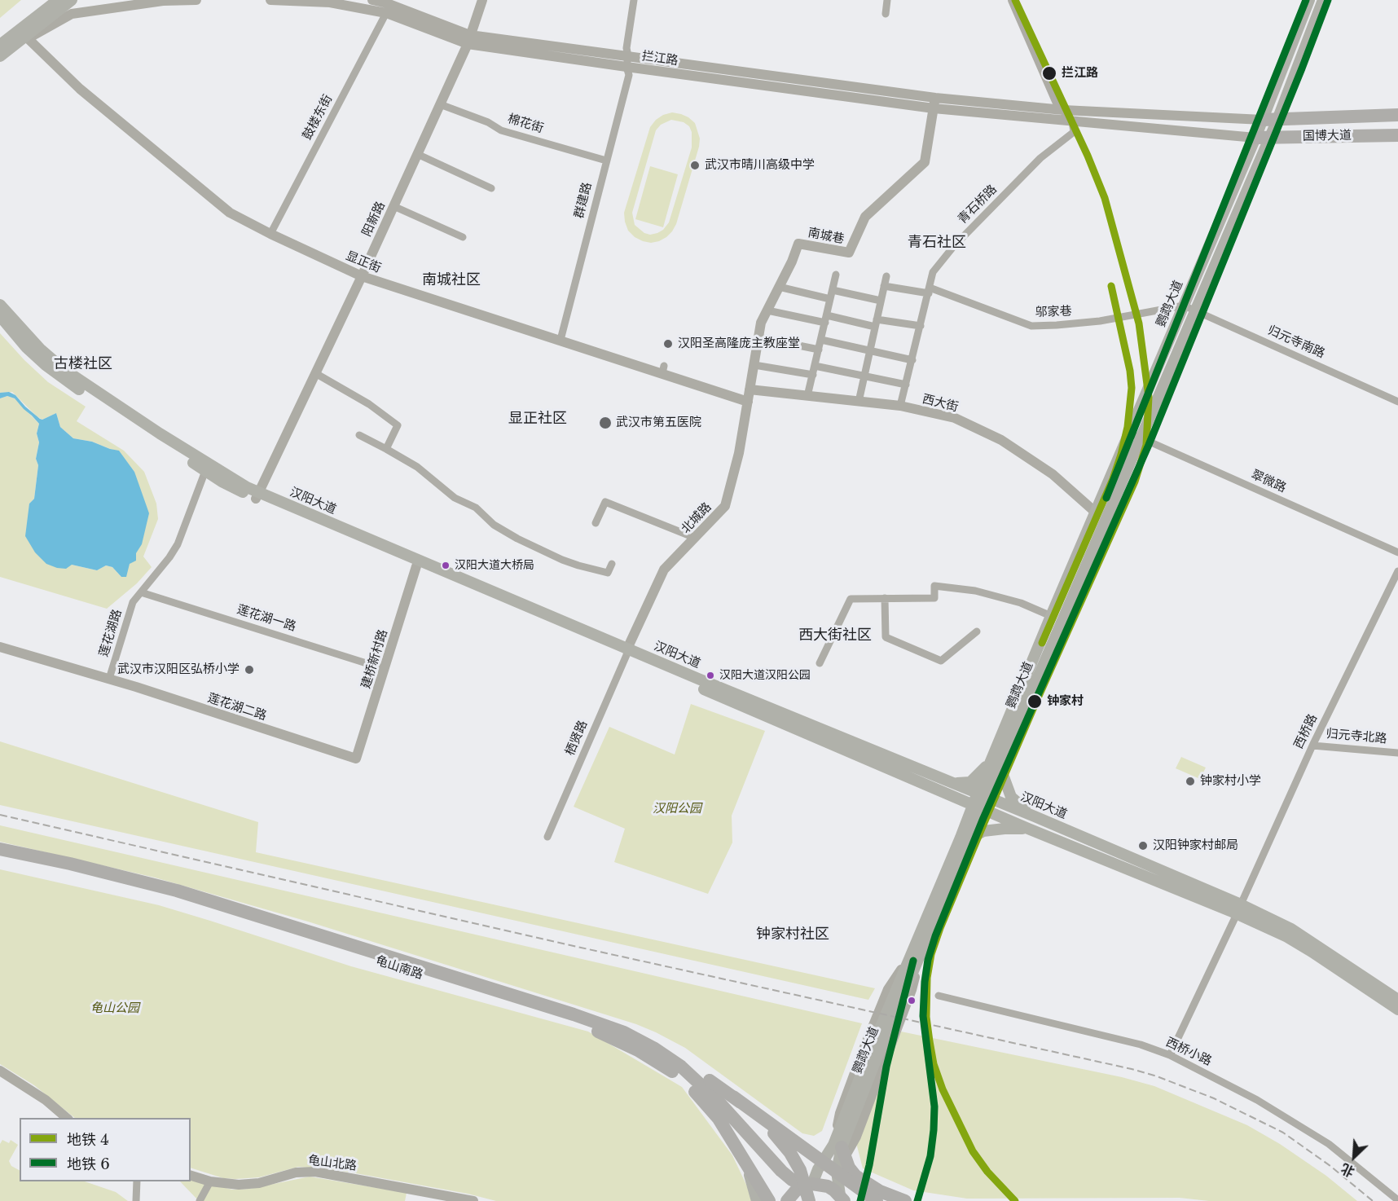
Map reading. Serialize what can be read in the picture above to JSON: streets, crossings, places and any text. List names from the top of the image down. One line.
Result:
{"streets":{"highway":["国博大道","龟山南路"],"main road":["鹦鹉大道","汉阳大道"],"street":["拦江路","鼓楼东街","棉花街","群建路","青石桥路","阳新路","南城巷","显正街","邬家巷","归元寺南路","西大街","翠微路","北城路","莲花湖一路","莲花湖路","建桥新村路","莲花湖二路","西桥路","归元寺北路","栖贤路","西桥小路","龟山北路"]},"crossings":[["拦江路","鼓楼东街"],["拦江路","国博大道"],["拦江路","群建路"],["拦江路","青石桥路"],["拦江路","阳新路"],["拦江路","南城巷"],["拦江路","鹦鹉大道"],["鼓楼东街","显正街"],["棉花街","群建路"],["棉花街","阳新路"],["国博大道","鹦鹉大道"],["群建路","显正街"],["青石桥路","邬家巷"],["青石桥路","西大街"],["阳新路","显正街"],["阳新路","汉阳大道"],["南城巷","西大街"],["南城巷","北城路"],["显正街","北城路"],["鹦鹉大道","邬家巷"],["鹦鹉大道","归元寺南路"],["鹦鹉大道","西大街"],["鹦鹉大道","翠微路"],["鹦鹉大道","汉阳大道"],["邬家巷","归元寺南路"],["西大街","北城路"],["汉阳大道","北城路"],["汉阳大道","莲花湖路"],["汉阳大道","建桥新村路"],["汉阳大道","西桥路"],["汉阳大道","栖贤路"],["北城路","栖贤路"],["莲花湖一路","莲花湖路"],["莲花湖一路","建桥新村路"],["莲花湖路","莲花湖二路"],["建桥新村路","莲花湖二路"],["西桥路","归元寺北路"],["西桥路","西桥小路"]],"districts":["青石社区","南城社区","古楼社区","显正社区","西大街社区","钟家村社区"],"parks":["汉阳公园","龟山公园"],"places":["拦江路","武汉市晴川高级中学","汉阳圣高隆庞主教座堂","武汉市第五医院","汉阳大道大桥局","武汉市汉阳区弘桥小学","汉阳大道汉阳公园","钟家村","钟家村小学","汉阳钟家村邮局"],"lines":["metro line 4","metro line 6"],"legend":["地铁 4","地铁 6"],"north":"bottom left"}
